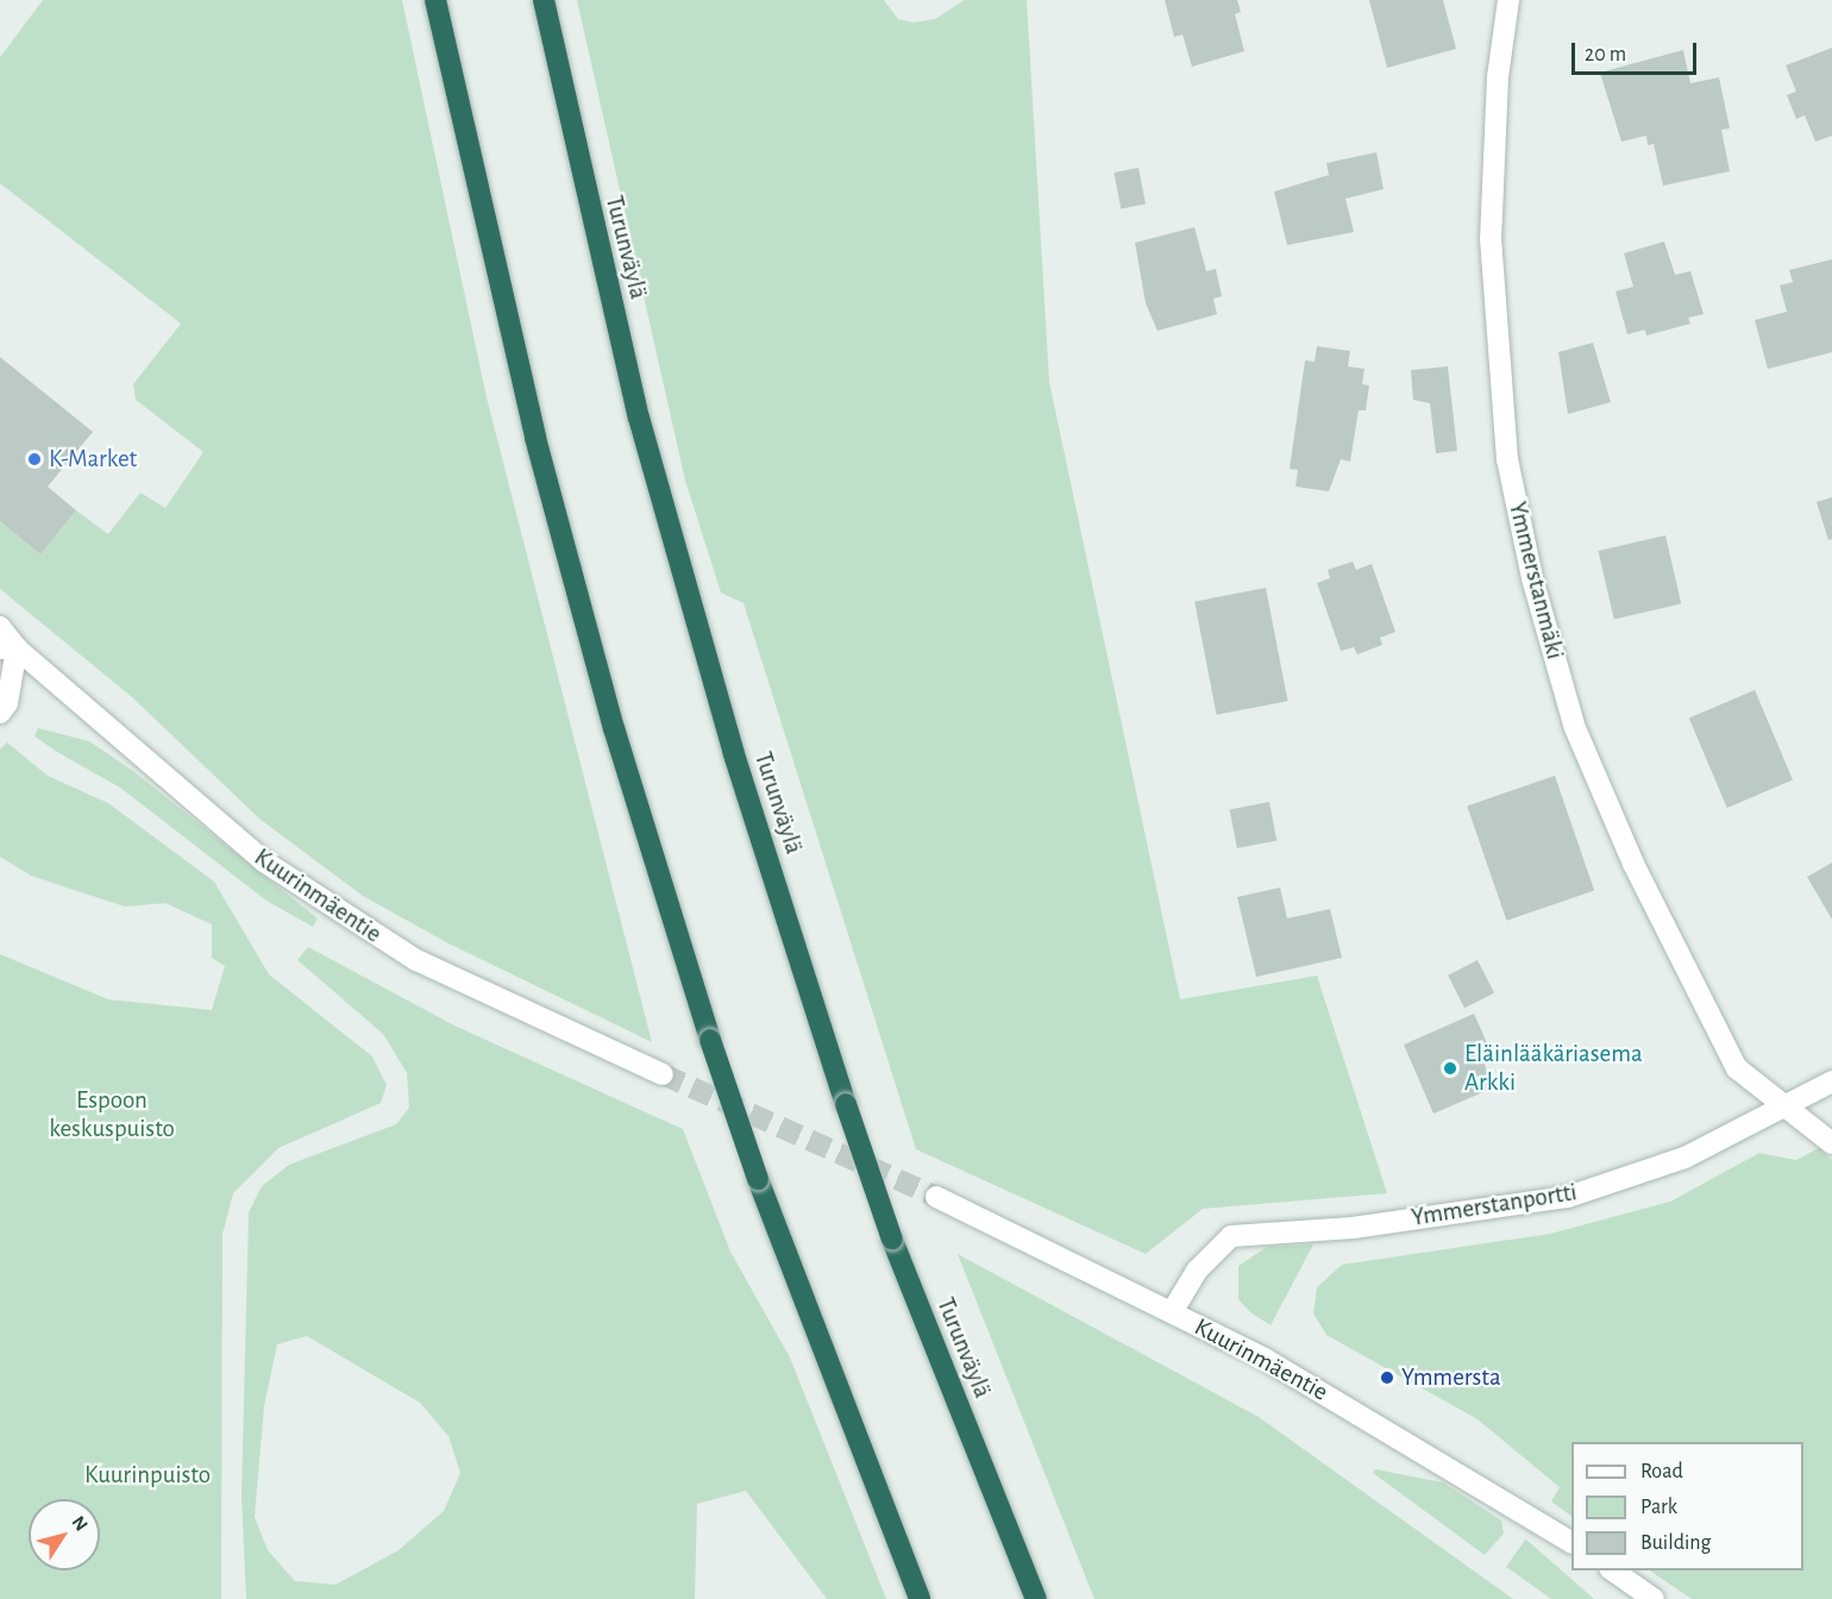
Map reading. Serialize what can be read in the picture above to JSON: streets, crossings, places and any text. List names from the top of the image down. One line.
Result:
{"streets":{"highway":["Turunväylä"],"street":["Ymmerstanmäki","Kuurinmäentie","Ymmerstanportti"]},"crossings":[["Ymmerstanmäki","Ymmerstanportti"],["Kuurinmäentie","Ymmerstanportti"]],"parks":["Espoon keskuspuisto","Kuurinpuisto"],"places":["K-Market","Eläinlääkäriasema Arkki","Ymmersta"],"legend":["Road","Park","Building"],"scale_bar":"20 m","north":"top right"}
